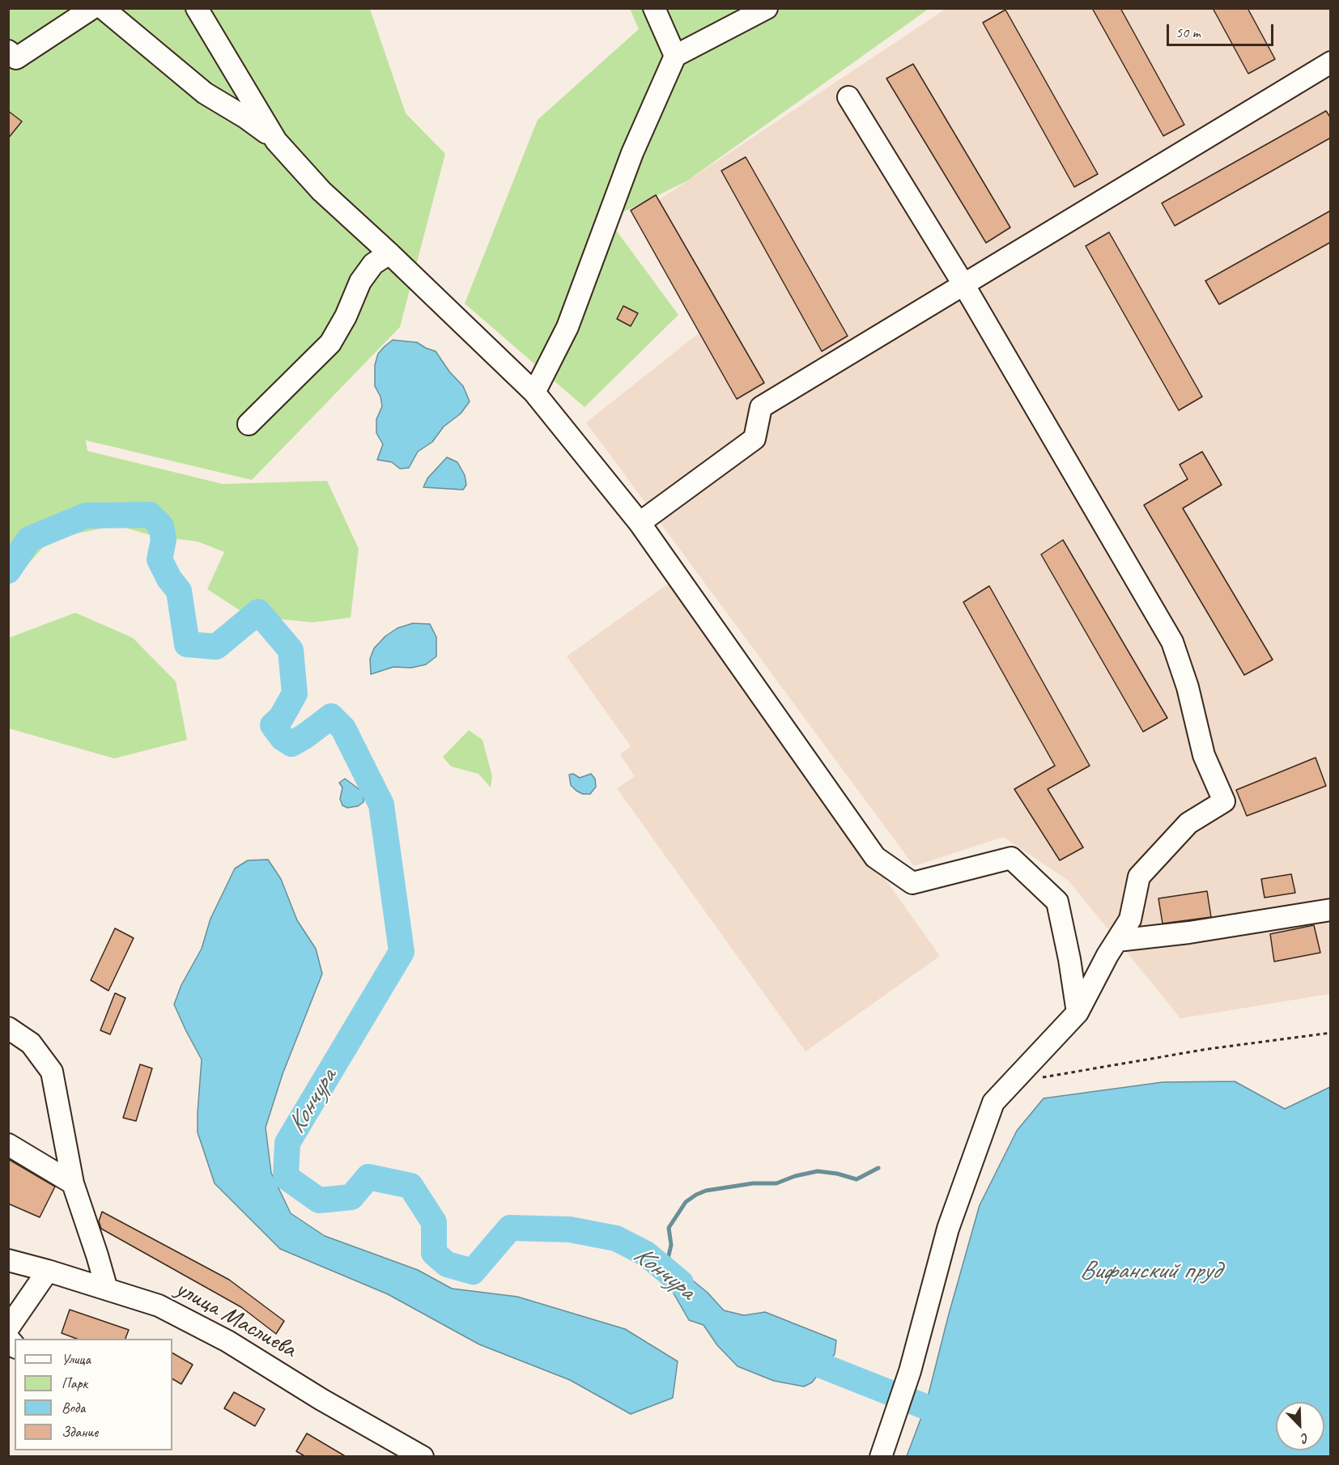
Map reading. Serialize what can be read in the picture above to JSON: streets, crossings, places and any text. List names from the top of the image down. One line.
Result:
{"streets":{"street":["улица Маслиева"]},"water":["Кончура","Вифанский пруд"],"legend":["Улица","Парк","Вода","Здание"],"scale_bar":"50 m","north":"bottom right"}
